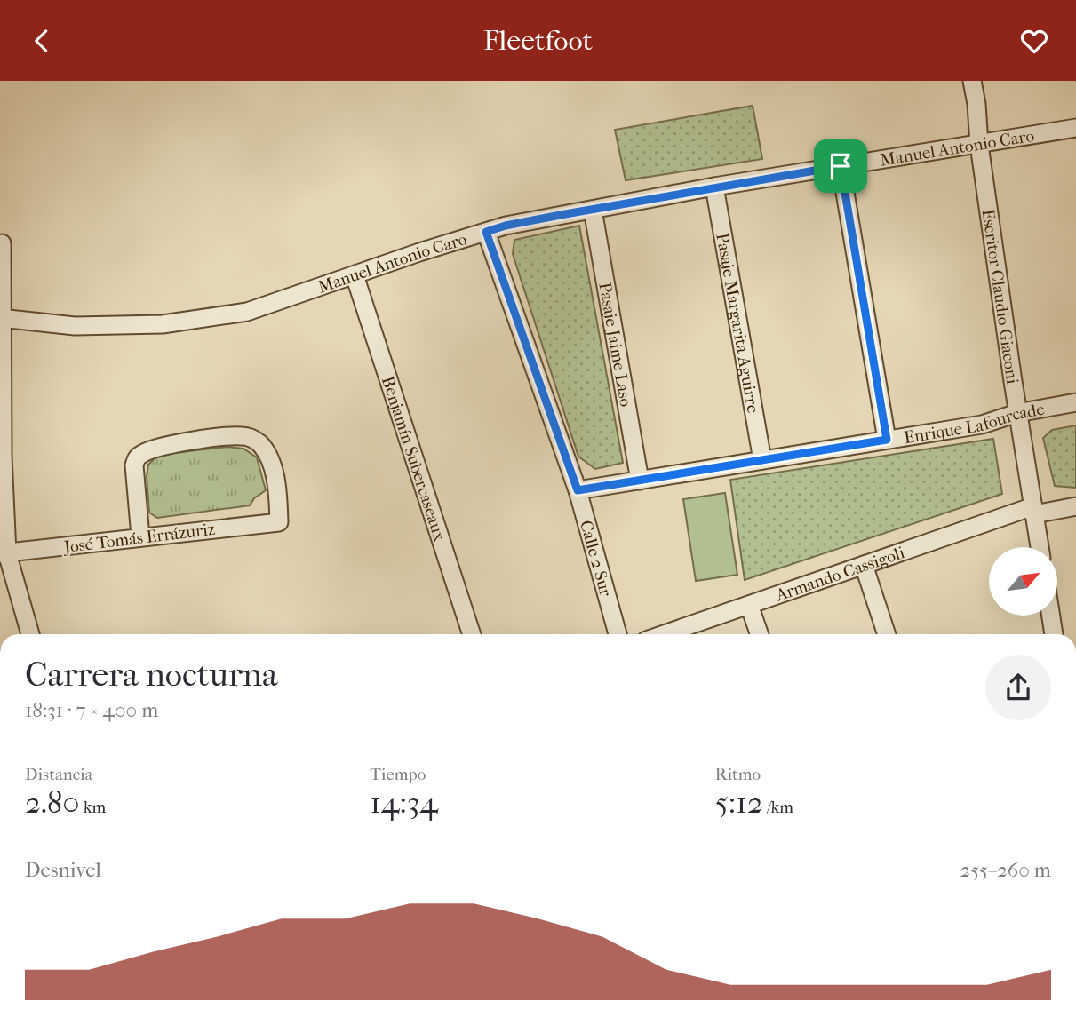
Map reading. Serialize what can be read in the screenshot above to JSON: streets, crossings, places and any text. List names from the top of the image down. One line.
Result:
{"streets":{"street":["Manuel Antonio Caro","Escritor Claudio Giaconi","Pasaje Margarita Aguirre","Pasaje Jaime Laso","Enrique Lafourcade","Benjamín Subercaseaux","José Tomás Errázuriz","Calle 2 Sur","Armando Cassigoli"]},"crossings":[["Manuel Antonio Caro","Escritor Claudio Giaconi"],["Manuel Antonio Caro","Pasaje Margarita Aguirre"],["Manuel Antonio Caro","Pasaje Jaime Laso"],["Manuel Antonio Caro","Benjamín Subercaseaux"],["Manuel Antonio Caro","Calle 2 Sur"],["Escritor Claudio Giaconi","Enrique Lafourcade"],["Escritor Claudio Giaconi","Armando Cassigoli"],["Pasaje Margarita Aguirre","Enrique Lafourcade"],["Pasaje Jaime Laso","Enrique Lafourcade"],["Enrique Lafourcade","Calle 2 Sur"]],"north":"top right","page":{"header":"Fleetfoot","heading":["Carrera nocturna","18:31 · 7 × 400 m"],"stats":[["Distancia","2.80 km"],["Tiempo","14:34"],["Ritmo","5:12 /km"]],"chart":["Desnivel","255–260 m"]}}
